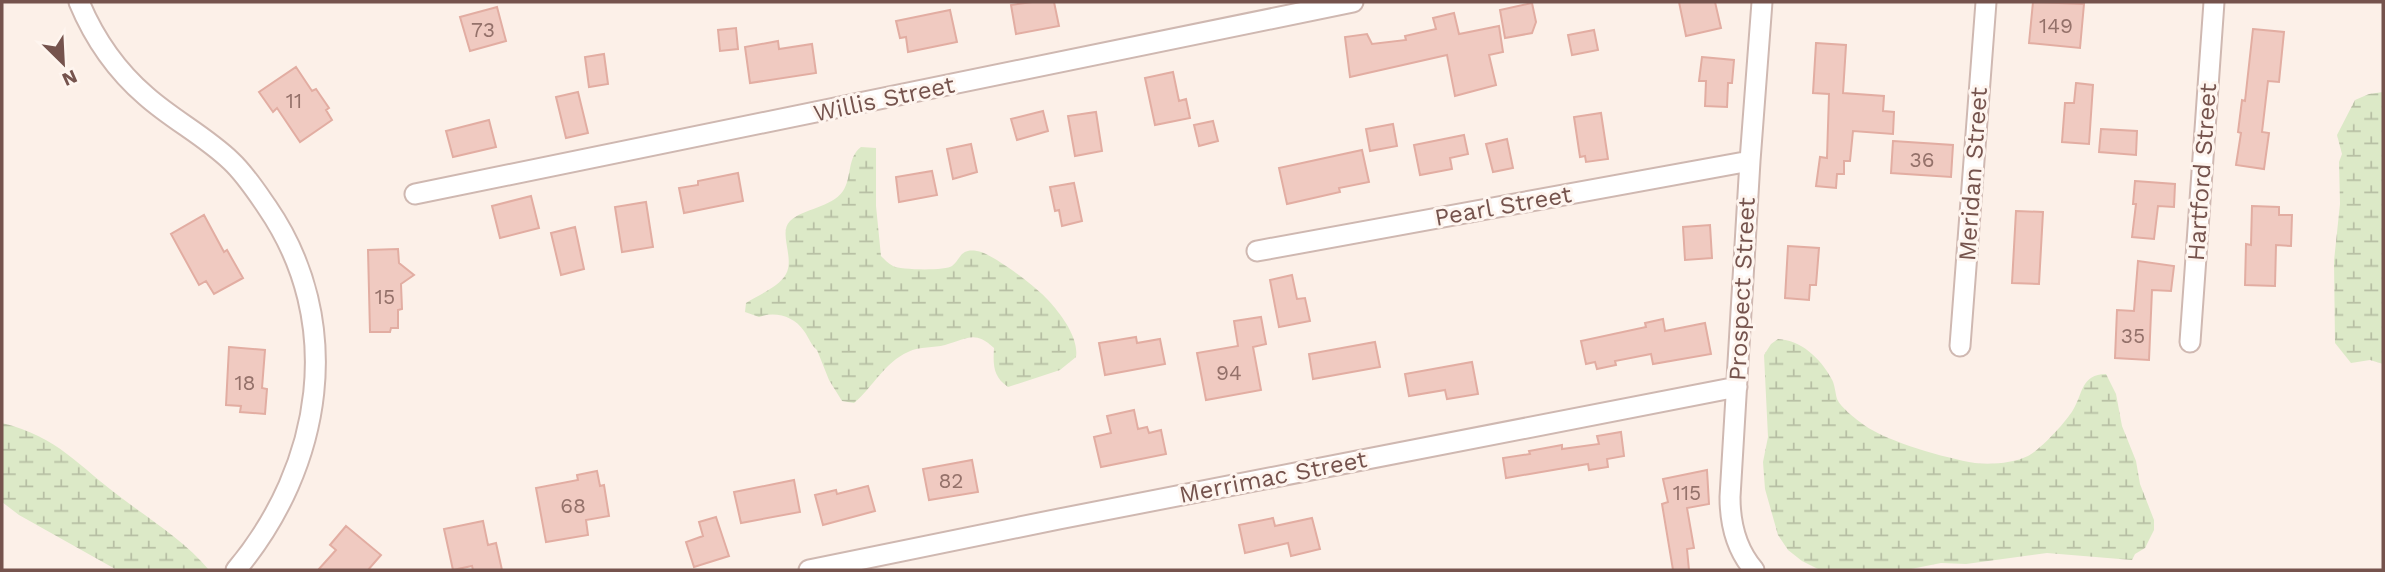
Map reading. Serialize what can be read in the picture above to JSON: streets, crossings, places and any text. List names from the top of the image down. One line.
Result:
{"streets":{"street":["Willis Street","Hartford Street","Meridan Street","Pearl Street","Prospect Street","Merrimac Street"]},"crossings":[["Pearl Street","Prospect Street"],["Prospect Street","Merrimac Street"]],"house_numbers":["149","73","11","36","15","35","94","18","82","115","68"],"north":"bottom right"}
